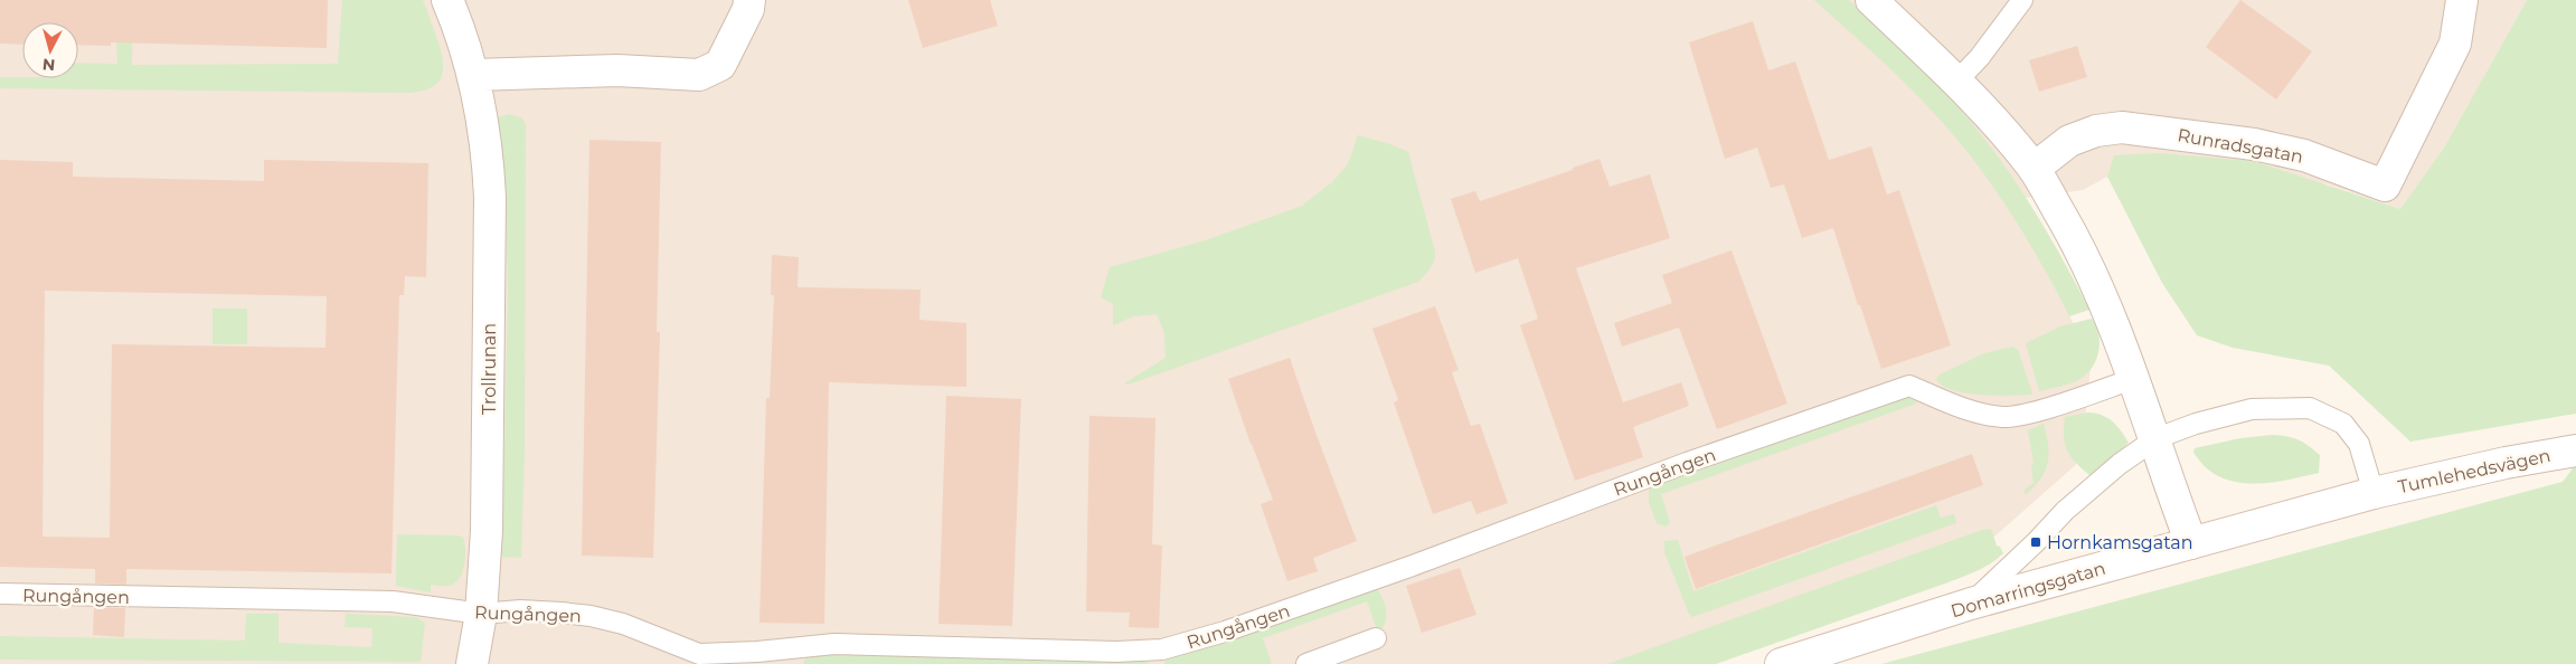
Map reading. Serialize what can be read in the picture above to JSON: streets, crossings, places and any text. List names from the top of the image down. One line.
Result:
{"streets":{"street":["Runradsgatan","Trollrunan","Tumlehedsvägen","Domarringsgatan"],"lane":["Rungången"]},"crossings":[["Trollrunan","Rungången"],["Tumlehedsvägen","Domarringsgatan"]],"places":{"transit":["Hornkamsgatan"]},"north":"bottom"}
